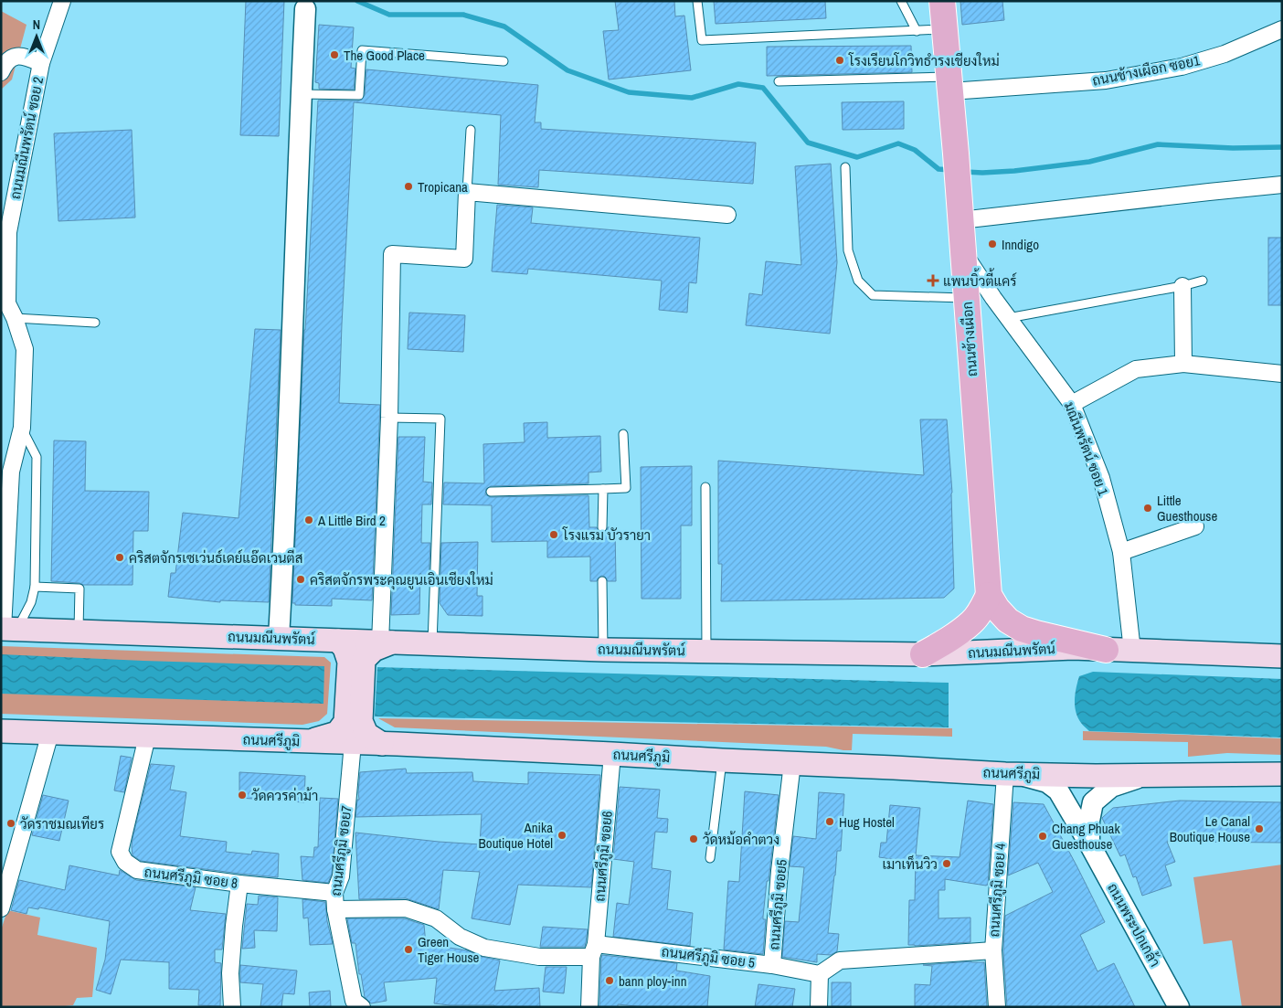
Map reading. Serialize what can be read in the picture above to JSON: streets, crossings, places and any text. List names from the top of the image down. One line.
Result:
{"streets":{"main road":["ถนนช้างเผือก","ถนนมณีนพรัตน์","ถนนศรีภูมิ"],"street":["ถนนช้างเผือก ซอย1","ถนนมณีนพรัตน์ ซอย 2","มณีนพรัตน์ ซอย 1","ถนนศรีภูมิ ซอย7","ถนนศรีภูมิ ซอย6","ถนนศรีภูมิ ซอย 8","ถนนศรีภูมิ ซอย 4","ถนนศรีภูมิ ซอย5","ถนนพระปกเกล้า","ถนนศรีภูมิ ซอย 5"]},"crossings":[["ถนนช้างเผือก ซอย1","ถนนช้างเผือก"],["ถนนมณีนพรัตน์ ซอย 2","ถนนมณีนพรัตน์"],["ถนนช้างเผือก","มณีนพรัตน์ ซอย 1"],["มณีนพรัตน์ ซอย 1","ถนนมณีนพรัตน์"],["ถนนศรีภูมิ","ถนนศรีภูมิ ซอย7"],["ถนนศรีภูมิ","ถนนศรีภูมิ ซอย6"],["ถนนศรีภูมิ","ถนนศรีภูมิ ซอย 8"],["ถนนศรีภูมิ","ถนนศรีภูมิ ซอย 4"],["ถนนศรีภูมิ","ถนนศรีภูมิ ซอย5"],["ถนนศรีภูมิ","ถนนพระปกเกล้า"],["ถนนศรีภูมิ ซอย7","ถนนศรีภูมิ ซอย 8"],["ถนนศรีภูมิ ซอย7","ถนนศรีภูมิ ซอย 5"],["ถนนศรีภูมิ ซอย6","ถนนศรีภูมิ ซอย 5"],["ถนนศรีภูมิ ซอย 4","ถนนพระปกเกล้า"],["ถนนศรีภูมิ ซอย5","ถนนศรีภูมิ ซอย 5"]],"places":{"other":["The Good Place","โรงเรียนโกวิทธำรงเชียงใหม่","Tropicana","Inndigo","Little Guesthouse","A Little Bird 2","โรงแรม บัวรายา","คริสตจักรเซเว่นธ์เดย์แอ๊ดเวนตีส","คริสตจักรพระคุณยูนเอินเชียงใหม่","วัดควรค่าม้า","Hug Hostel","วัดราชมณเทียร","Le Canal Boutique House","Anika Boutique Hotel","Chang Phuak Guesthouse","วัดหม้อคำตวง","เมาเท็นวิว","Green Tiger House","bann ploy-inn"],"health":["แพนบิ้วตี้แคร์"]},"north":"top"}
